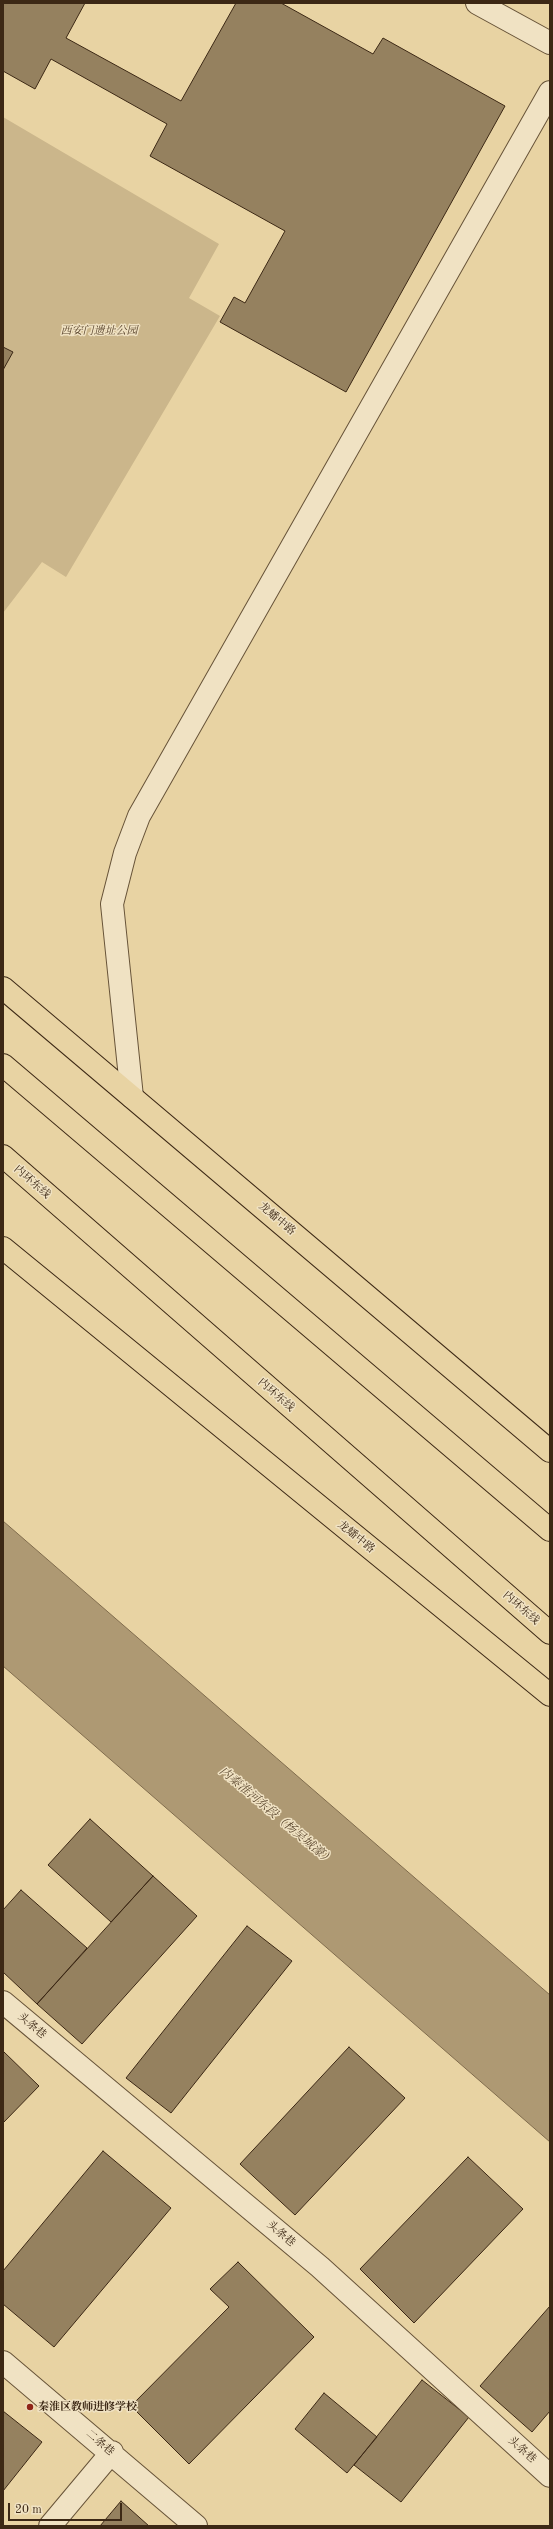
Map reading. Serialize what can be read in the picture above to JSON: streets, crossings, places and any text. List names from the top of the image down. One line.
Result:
{"streets":{"main road":["内环东线","龙蟠中路"],"street":["头条巷","二条巷"]},"water":["内秦淮河东段（杨吴城濠）"],"parks":["西安门遗址公园"],"places":["秦淮区教师进修学校"],"scale_bar":"20 m"}
